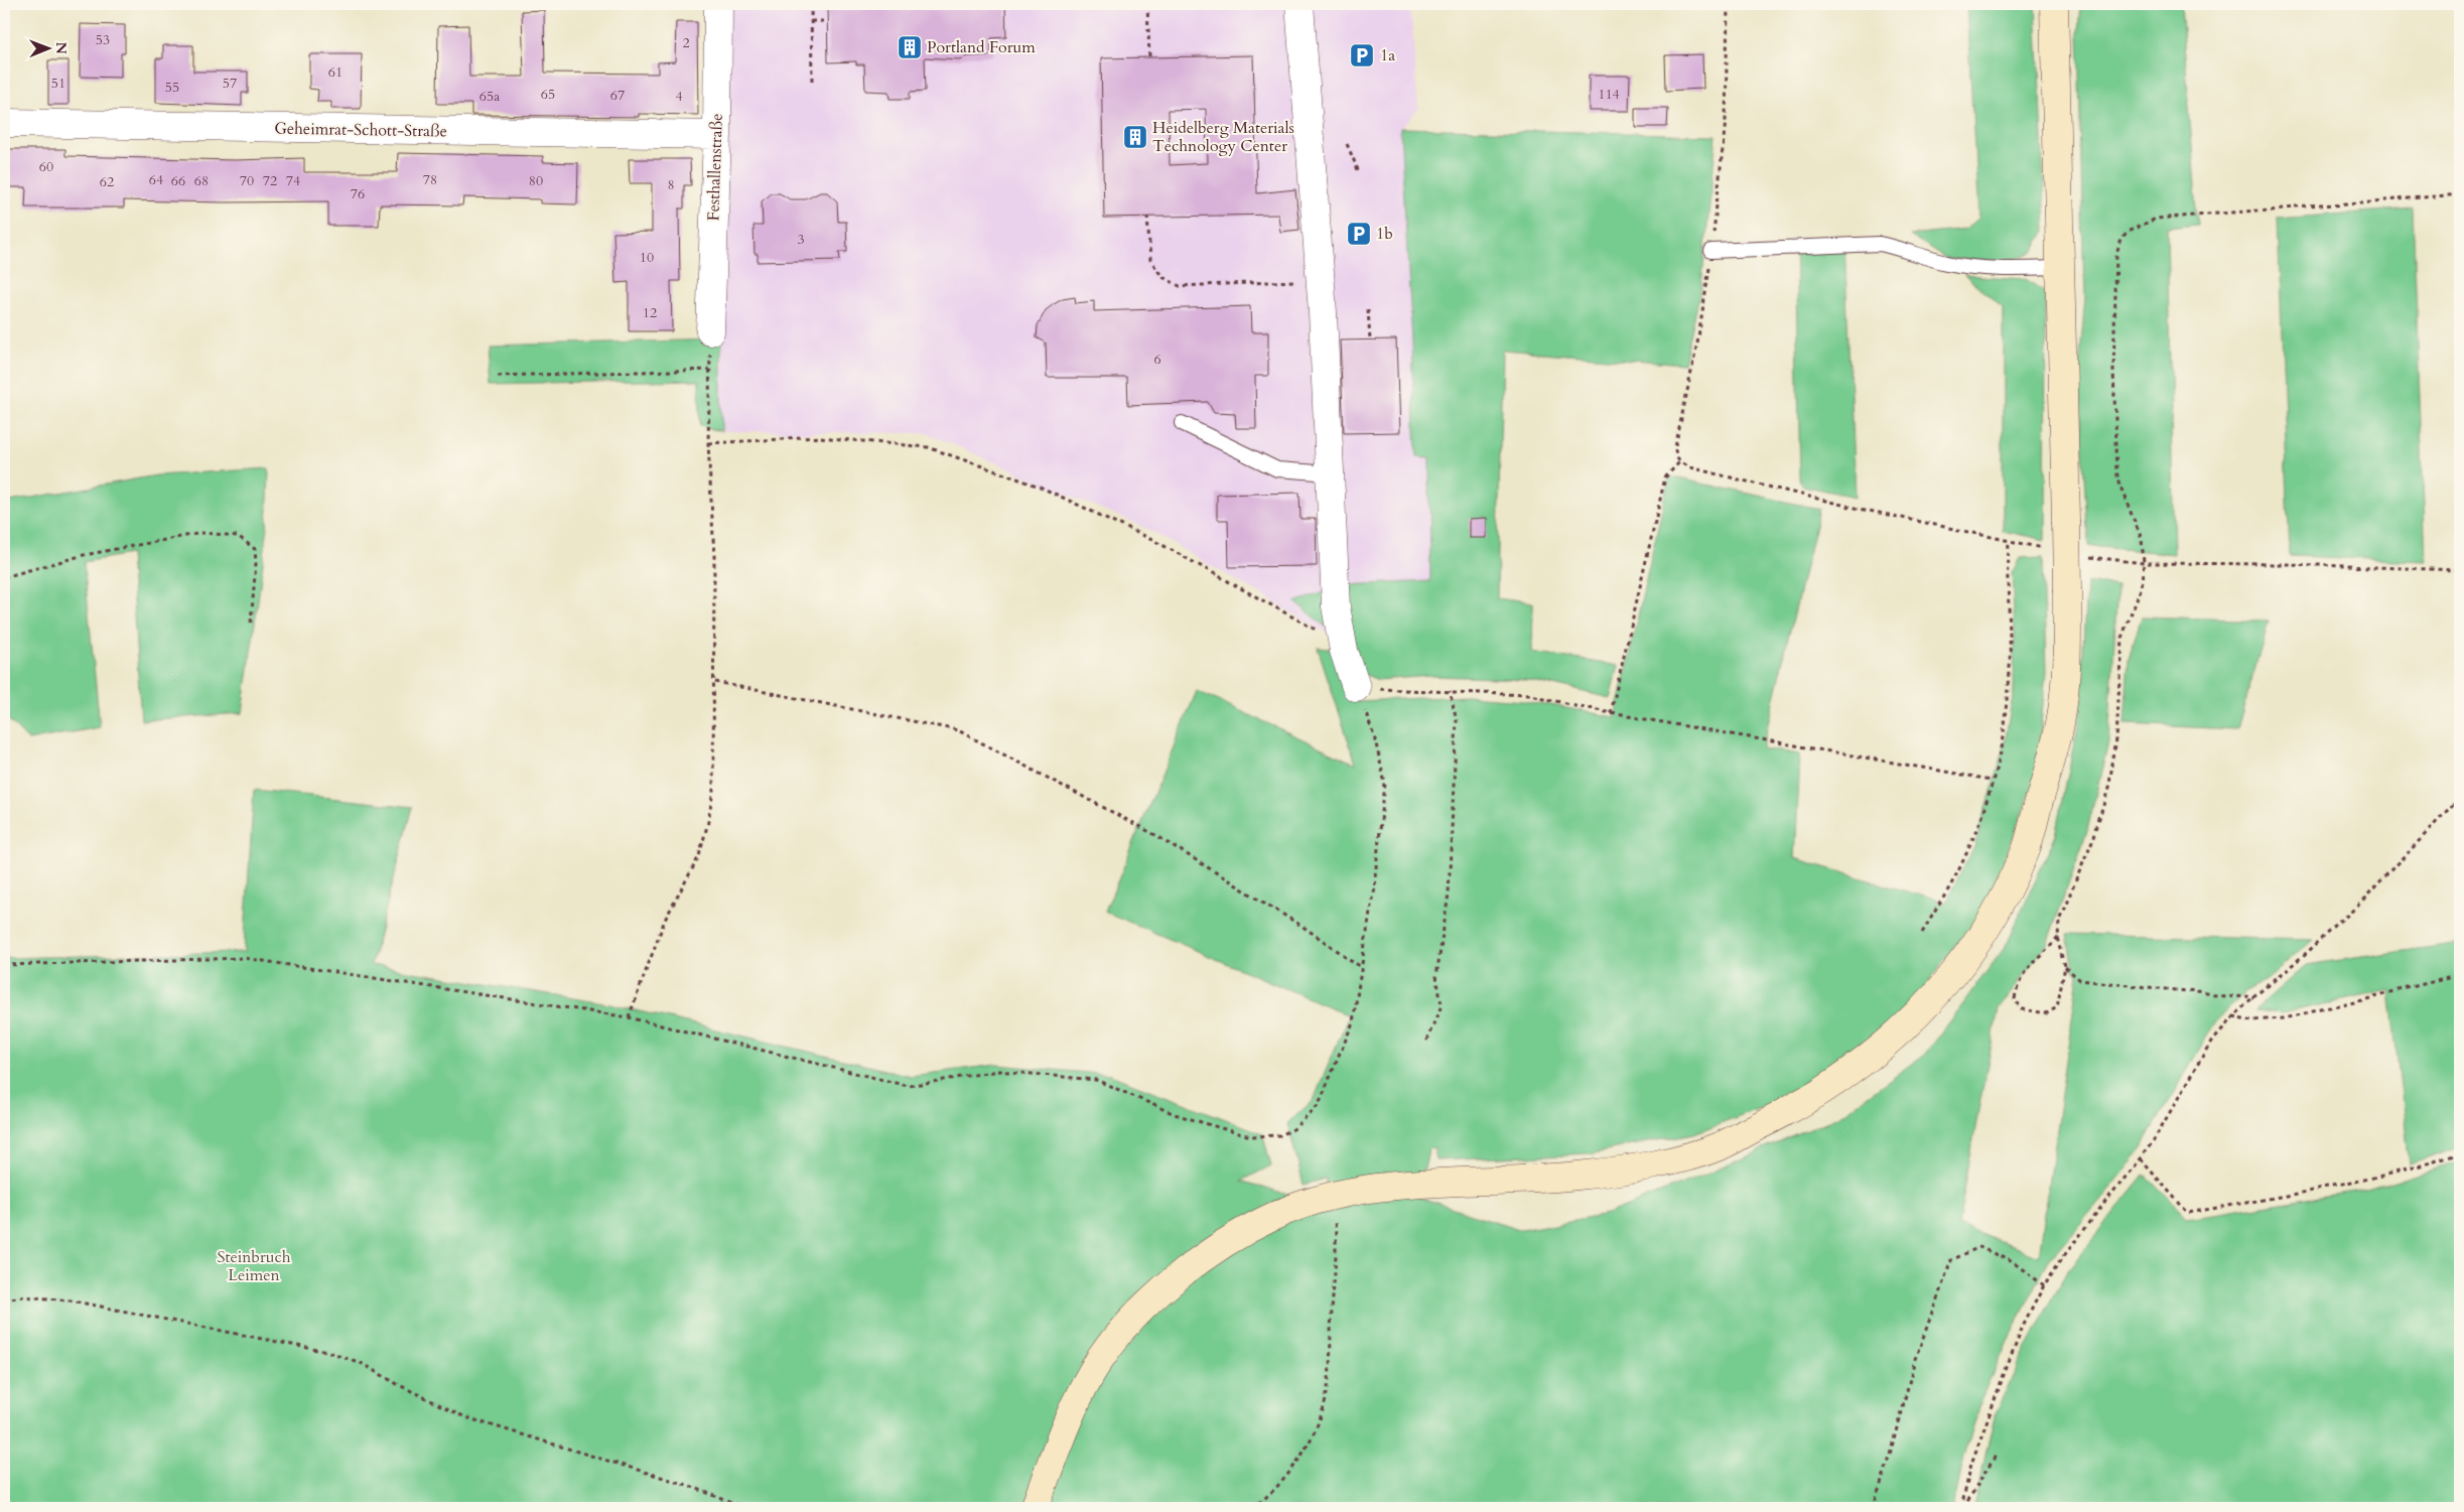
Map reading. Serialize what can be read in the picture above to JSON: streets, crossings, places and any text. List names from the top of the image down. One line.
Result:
{"streets":{"street":["Geheimrat-Schott-Straße","Festhallenstraße"]},"crossings":[["Geheimrat-Schott-Straße","Festhallenstraße"]],"parks":["Steinbruch Leimen"],"places":{"building":["Portland Forum","Heidelberg Materials Technology Center"],"parking":["1a","1b"]},"house_numbers":["53","2","61","51","57","55","65","114","67","65a","4","60","64","78","66","68","70","72","74","80","62","8","76","3","10","12","6"],"north":"right"}
